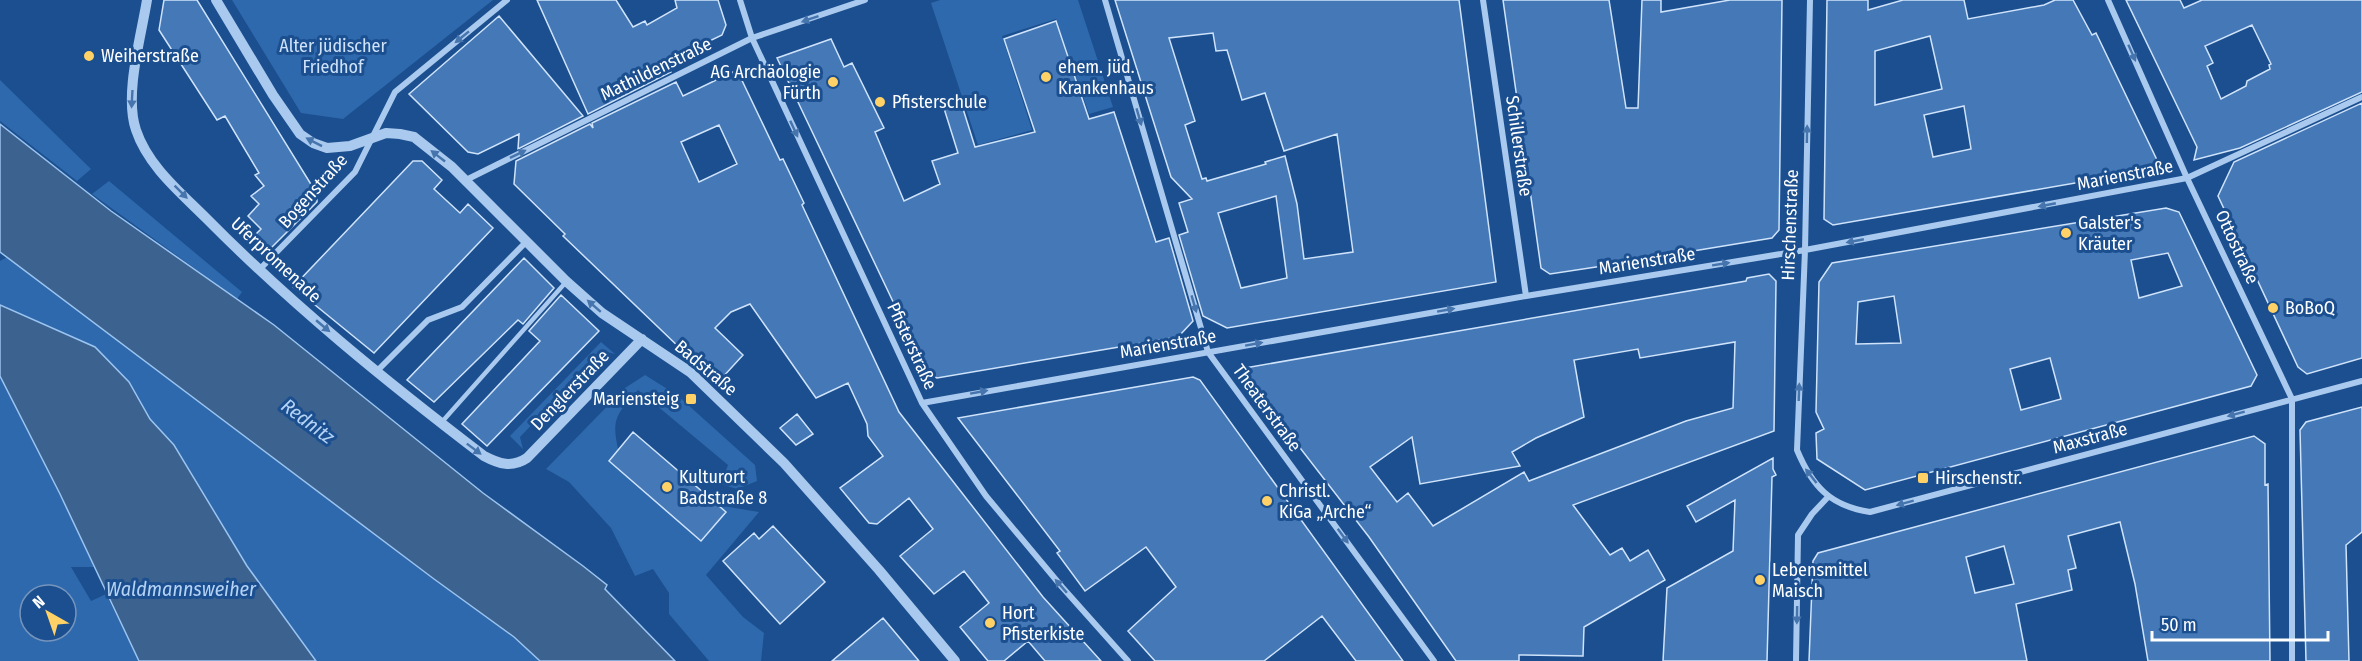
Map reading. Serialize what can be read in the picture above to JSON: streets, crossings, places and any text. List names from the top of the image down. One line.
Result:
{"streets":{"street":["Mathildenstraße","Schillerstraße","Marienstraße","Bogenstraße","Hirschenstraße","Ottostraße","Uferpromenade","Pfisterstraße","Badstraße","Denglerstraße","Theaterstraße","Maxstraße"]},"crossings":[["Mathildenstraße","Pfisterstraße"],["Mathildenstraße","Badstraße"],["Schillerstraße","Marienstraße"],["Marienstraße","Hirschenstraße"],["Marienstraße","Ottostraße"],["Marienstraße","Pfisterstraße"],["Marienstraße","Theaterstraße"],["Bogenstraße","Uferpromenade"],["Bogenstraße","Badstraße"],["Hirschenstraße","Maxstraße"],["Ottostraße","Maxstraße"],["Uferpromenade","Denglerstraße"],["Badstraße","Denglerstraße"]],"one_way":["Bogenstraße","Hirschenstraße","Uferpromenade","Theaterstraße","Maxstraße"],"water":["Rednitz","Waldmannsweiher"],"parks":["Alter jüdischer Friedhof"],"places":{"other":["Weiherstraße","ehem. jüd. Krankenhaus","AG Archäologie Fürth","Pfisterschule","Galster's Kräuter","BoBoQ","Kulturort Badstraße 8","Christl. KiGa „Arche“","Lebensmittel Maisch","Hort Pfisterkiste"],"transit":["Mariensteig","Hirschenstr."]},"scale_bar":"50 m","north":"top left"}
